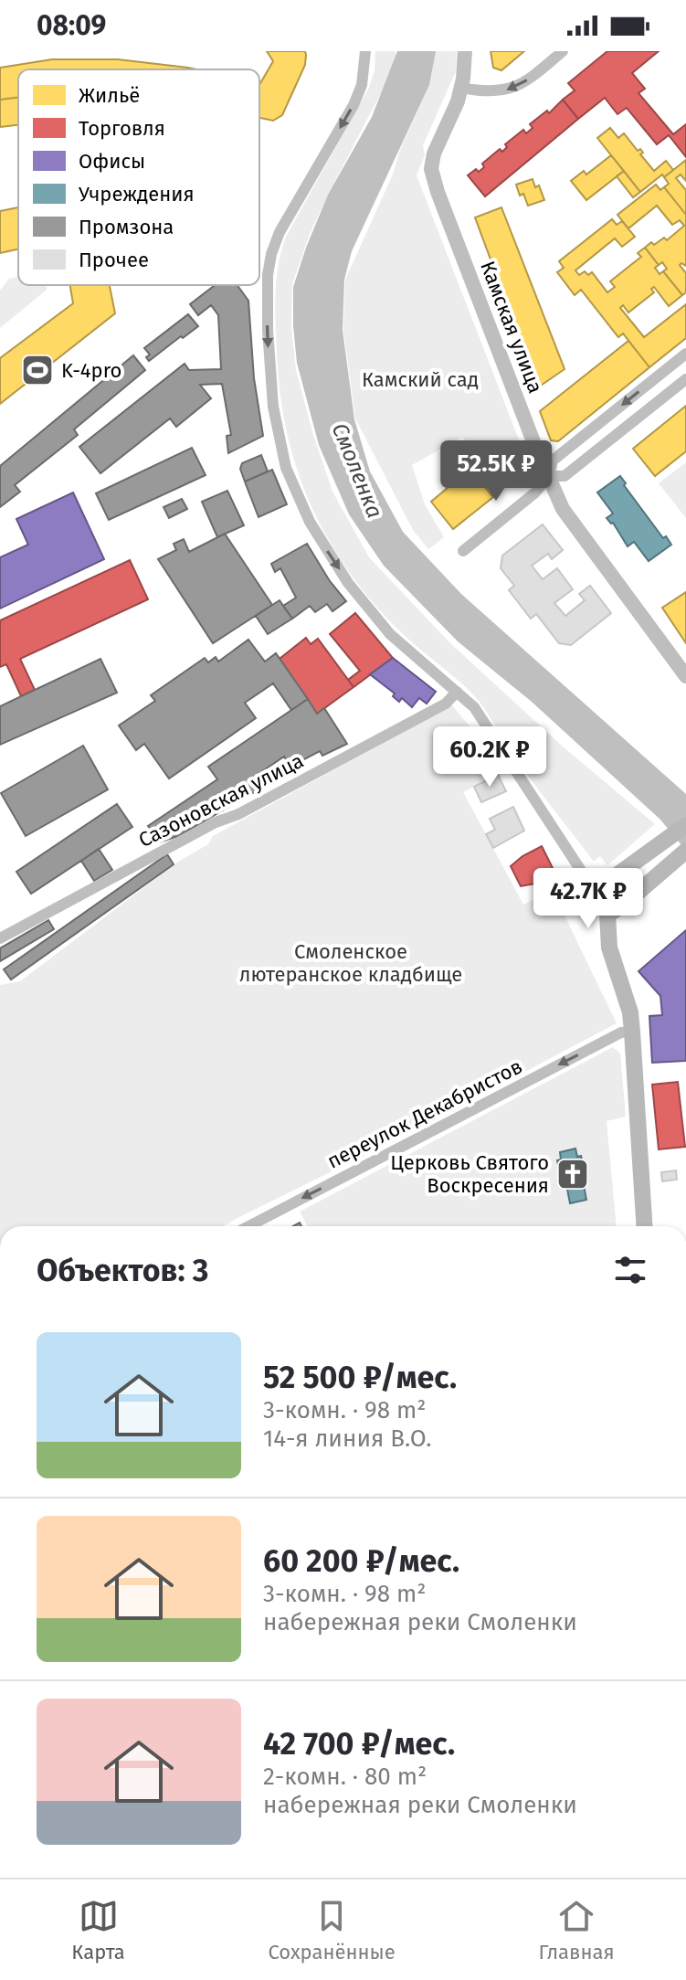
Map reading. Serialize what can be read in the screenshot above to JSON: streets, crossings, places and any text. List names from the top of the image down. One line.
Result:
{"streets":{"street":["Камская улица","Сазоновская улица","переулок Декабристов"]},"one_way":["переулок Декабристов"],"water":["Смоленка"],"parks":["Камский сад","Смоленское лютеранское кладбище"],"places":{"sports":["K-4pro"],"church":["Церковь Святого Воскресения"]},"legend":["Жильё","Торговля","Офисы","Учреждения","Промзона","Прочее"],"page":{"status":"08:09","price":["52.5K ₽","60.2K ₽","42.7K ₽"],"heading":"Объектов: 3","list":[{"name":"52 500 ₽/мес.","note":"3-комн. · 98 m² · 14-я линия В.О."},{"name":"60 200 ₽/мес.","note":"3-комн. · 98 m² · набережная реки Смоленки"},{"name":"42 700 ₽/мес.","note":"2-комн. · 80 m² · набережная реки Смоленки"}],"tabs":["Карта","Сохранённые","Главная"]}}
